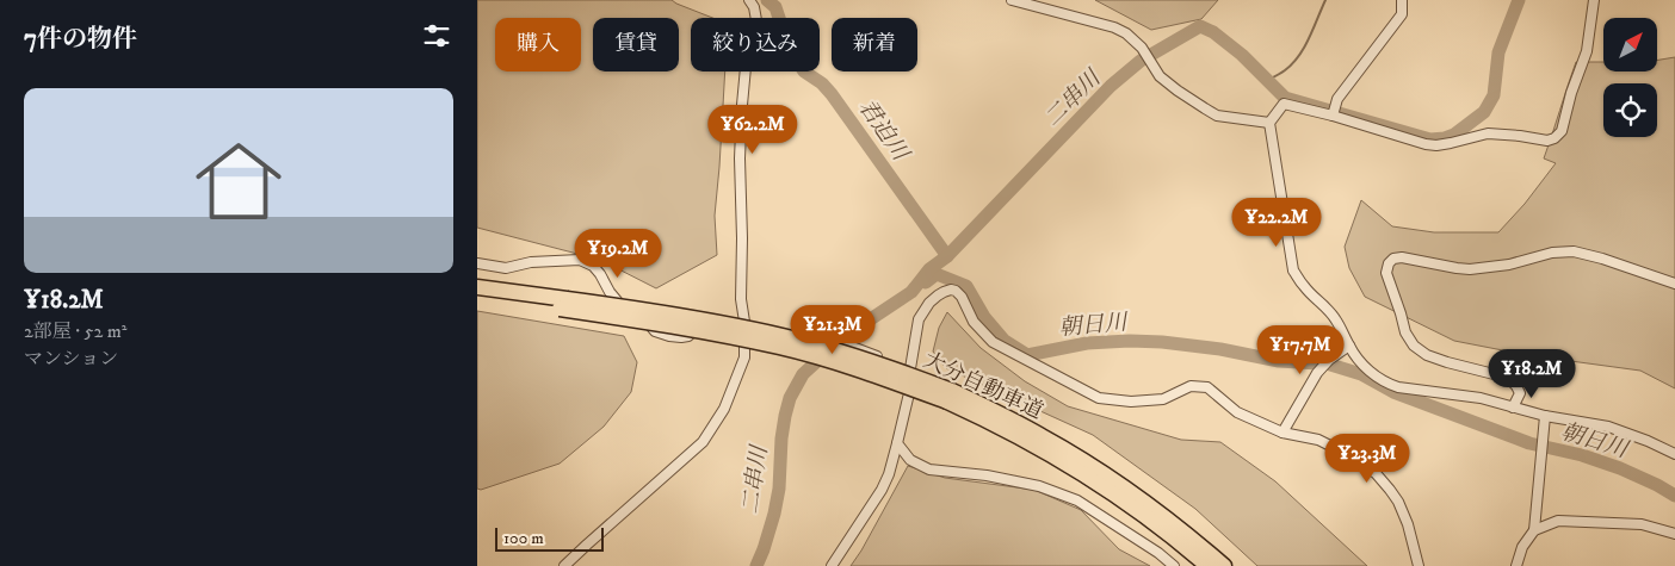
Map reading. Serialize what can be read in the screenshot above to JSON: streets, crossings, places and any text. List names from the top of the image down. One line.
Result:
{"streets":{"highway":["大分自動車道"]},"water":["二串川","君迫川","朝日川"],"scale_bar":"100 m","north":"top right","page":{"heading":"7件の物件","chip":["購入","賃貸","絞り込み","新着"],"list":[{"name":"¥18.2M","note":"2部屋 · 52 m² · マンション"}],"price":["¥62.2M","¥22.2M","¥19.2M","¥21.3M","¥17.7M","¥18.2M","¥23.3M"],"scale":"100 m"}}
